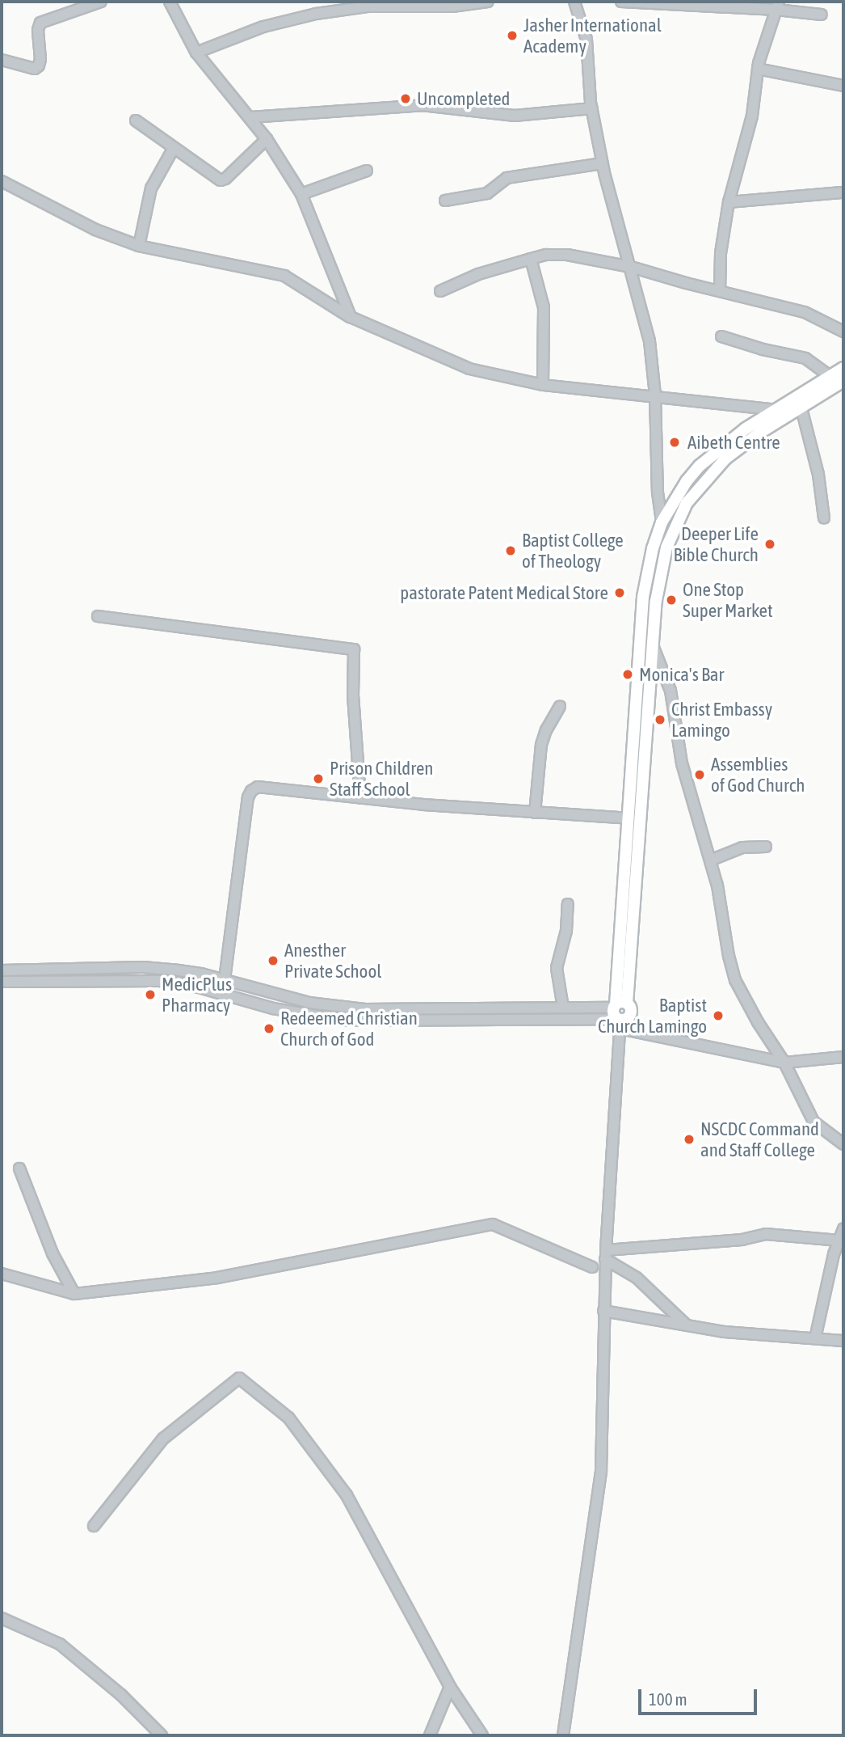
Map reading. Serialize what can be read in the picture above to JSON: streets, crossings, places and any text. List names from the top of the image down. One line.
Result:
{"places":["Jasher International Academy","Uncompleted","Aibeth Centre","Deeper Life Bible Church","Baptist College of Theology","pastorate Patent Medical Store","One Stop Super Market","Monica's Bar","Christ Embassy Lamingo","Assemblies of God Church","Prison Children Staff School","Anesther Private School","MedicPlus Pharmacy","Baptist Church Lamingo","Redeemed Christian Church of God","NSCDC Command and Staff College"],"scale_bar":"100 m"}
